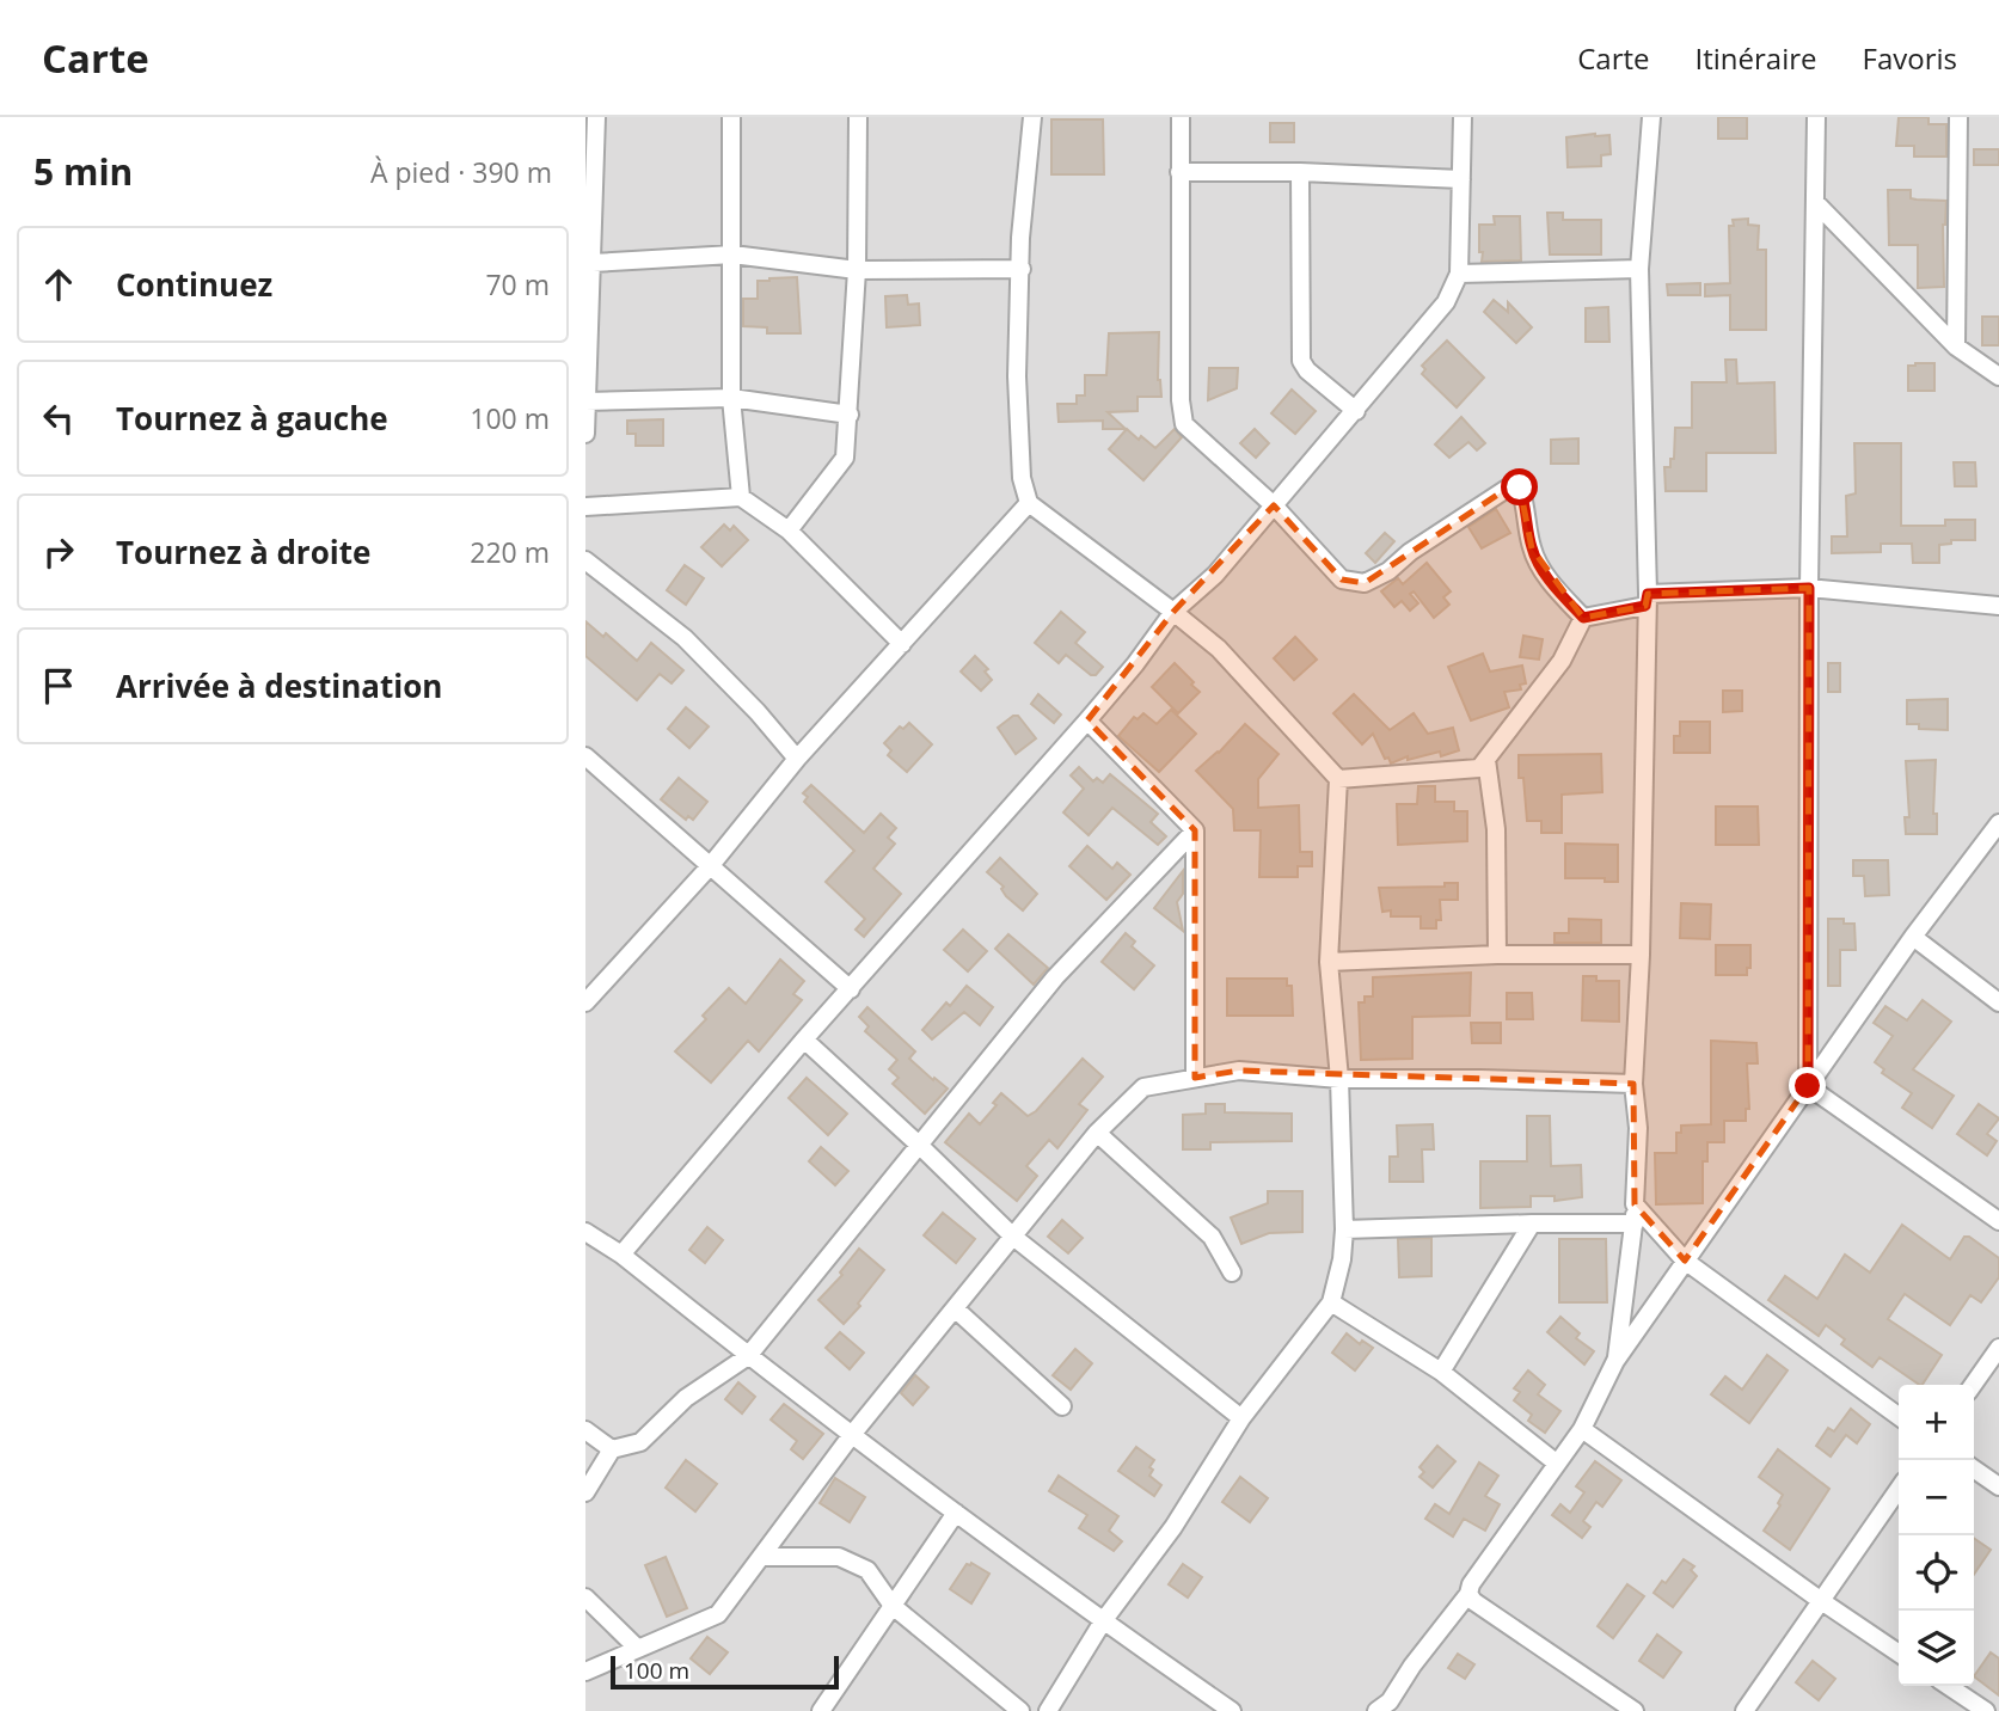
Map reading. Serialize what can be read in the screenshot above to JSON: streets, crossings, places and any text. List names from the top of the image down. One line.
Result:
{"scale_bar":"100 m","page":{"header":"Carte","nav":["Carte","Itinéraire","Favoris"],"heading":["5 min","À pied · 390 m"],"list":[["Continuez","70 m"],["Tournez à gauche","100 m"],["Tournez à droite","220 m"],"Arrivée à destination"],"map_buttons":["+","−"],"scale":"100 m"}}
